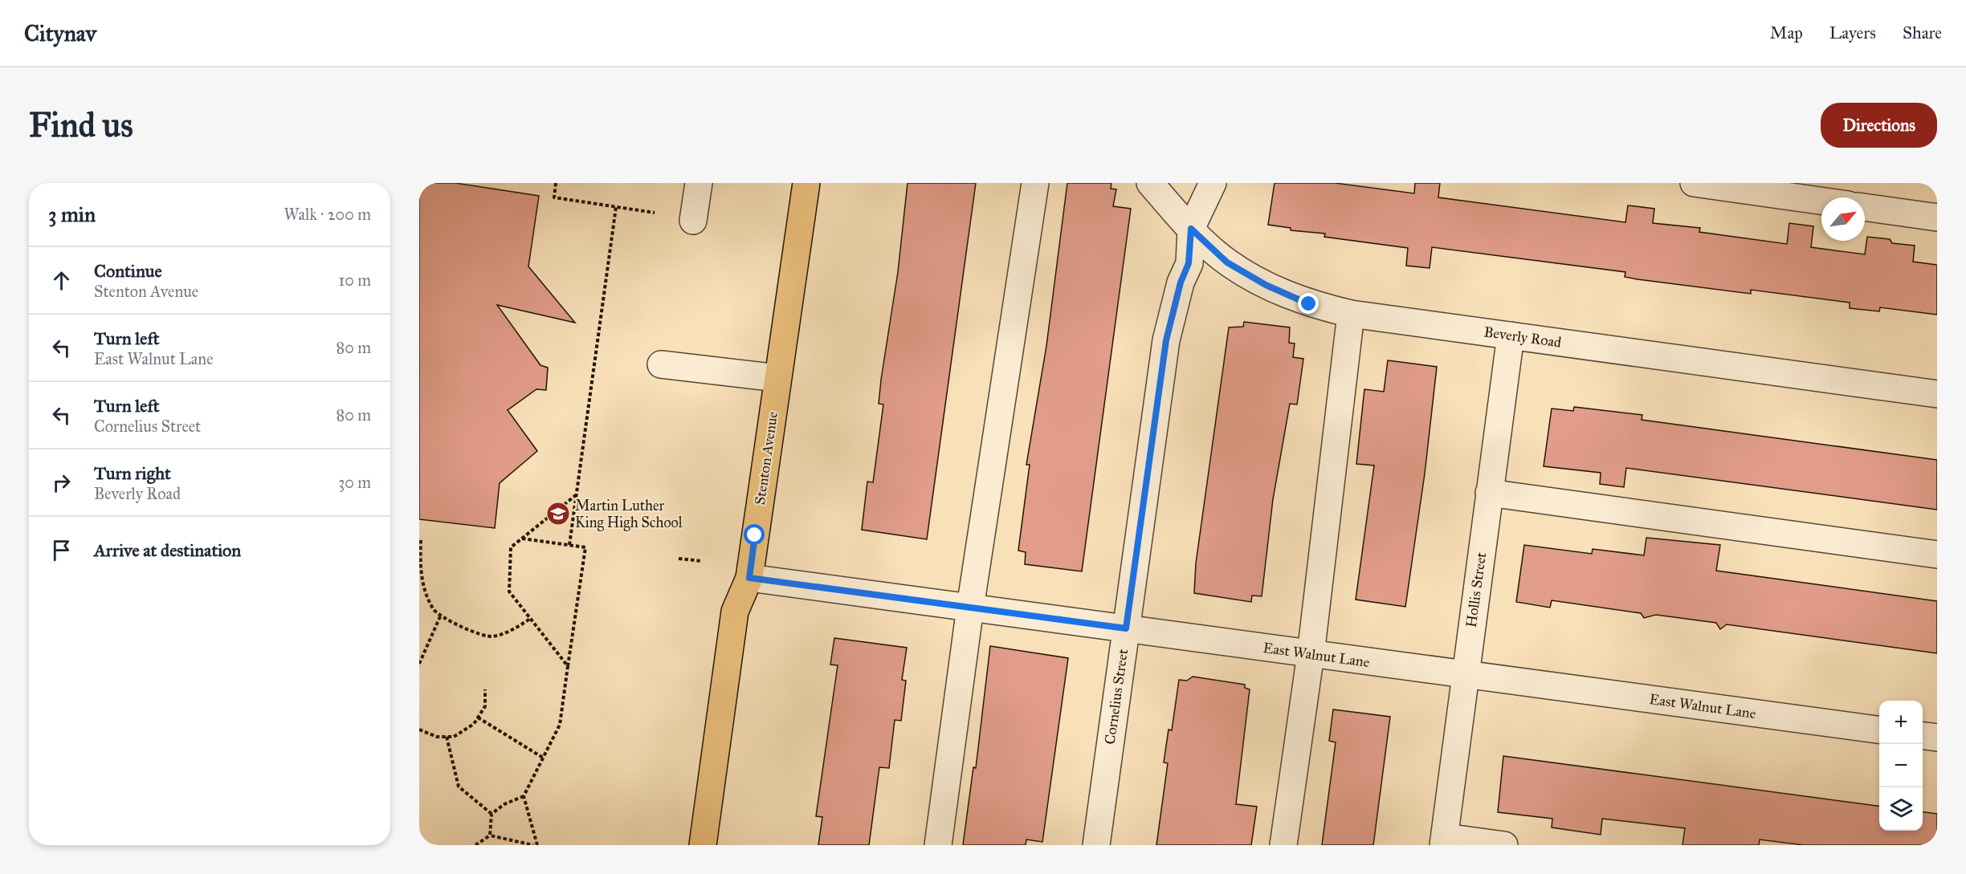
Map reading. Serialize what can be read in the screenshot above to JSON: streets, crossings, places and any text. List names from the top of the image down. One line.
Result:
{"streets":{"main road":["Stenton Avenue"],"street":["Beverly Road","Hollis Street","East Walnut Lane","Cornelius Street"]},"crossings":[["Beverly Road","Hollis Street"],["Beverly Road","Cornelius Street"],["Stenton Avenue","East Walnut Lane"],["Hollis Street","East Walnut Lane"],["East Walnut Lane","Cornelius Street"]],"places":{"school or university":["Martin Luther King High School"]},"north":"top right","page":{"header":"Citynav","nav":["Map","Layers","Share"],"buttons":"Directions","title":"Find us","heading":["3 min","Walk · 200 m"],"list":[["Continue","Stenton Avenue","10 m"],["Turn left","East Walnut Lane","80 m"],["Turn left","Cornelius Street","80 m"],["Turn right","Beverly Road","30 m"],"Arrive at destination"],"map_buttons":["+","−"]}}
